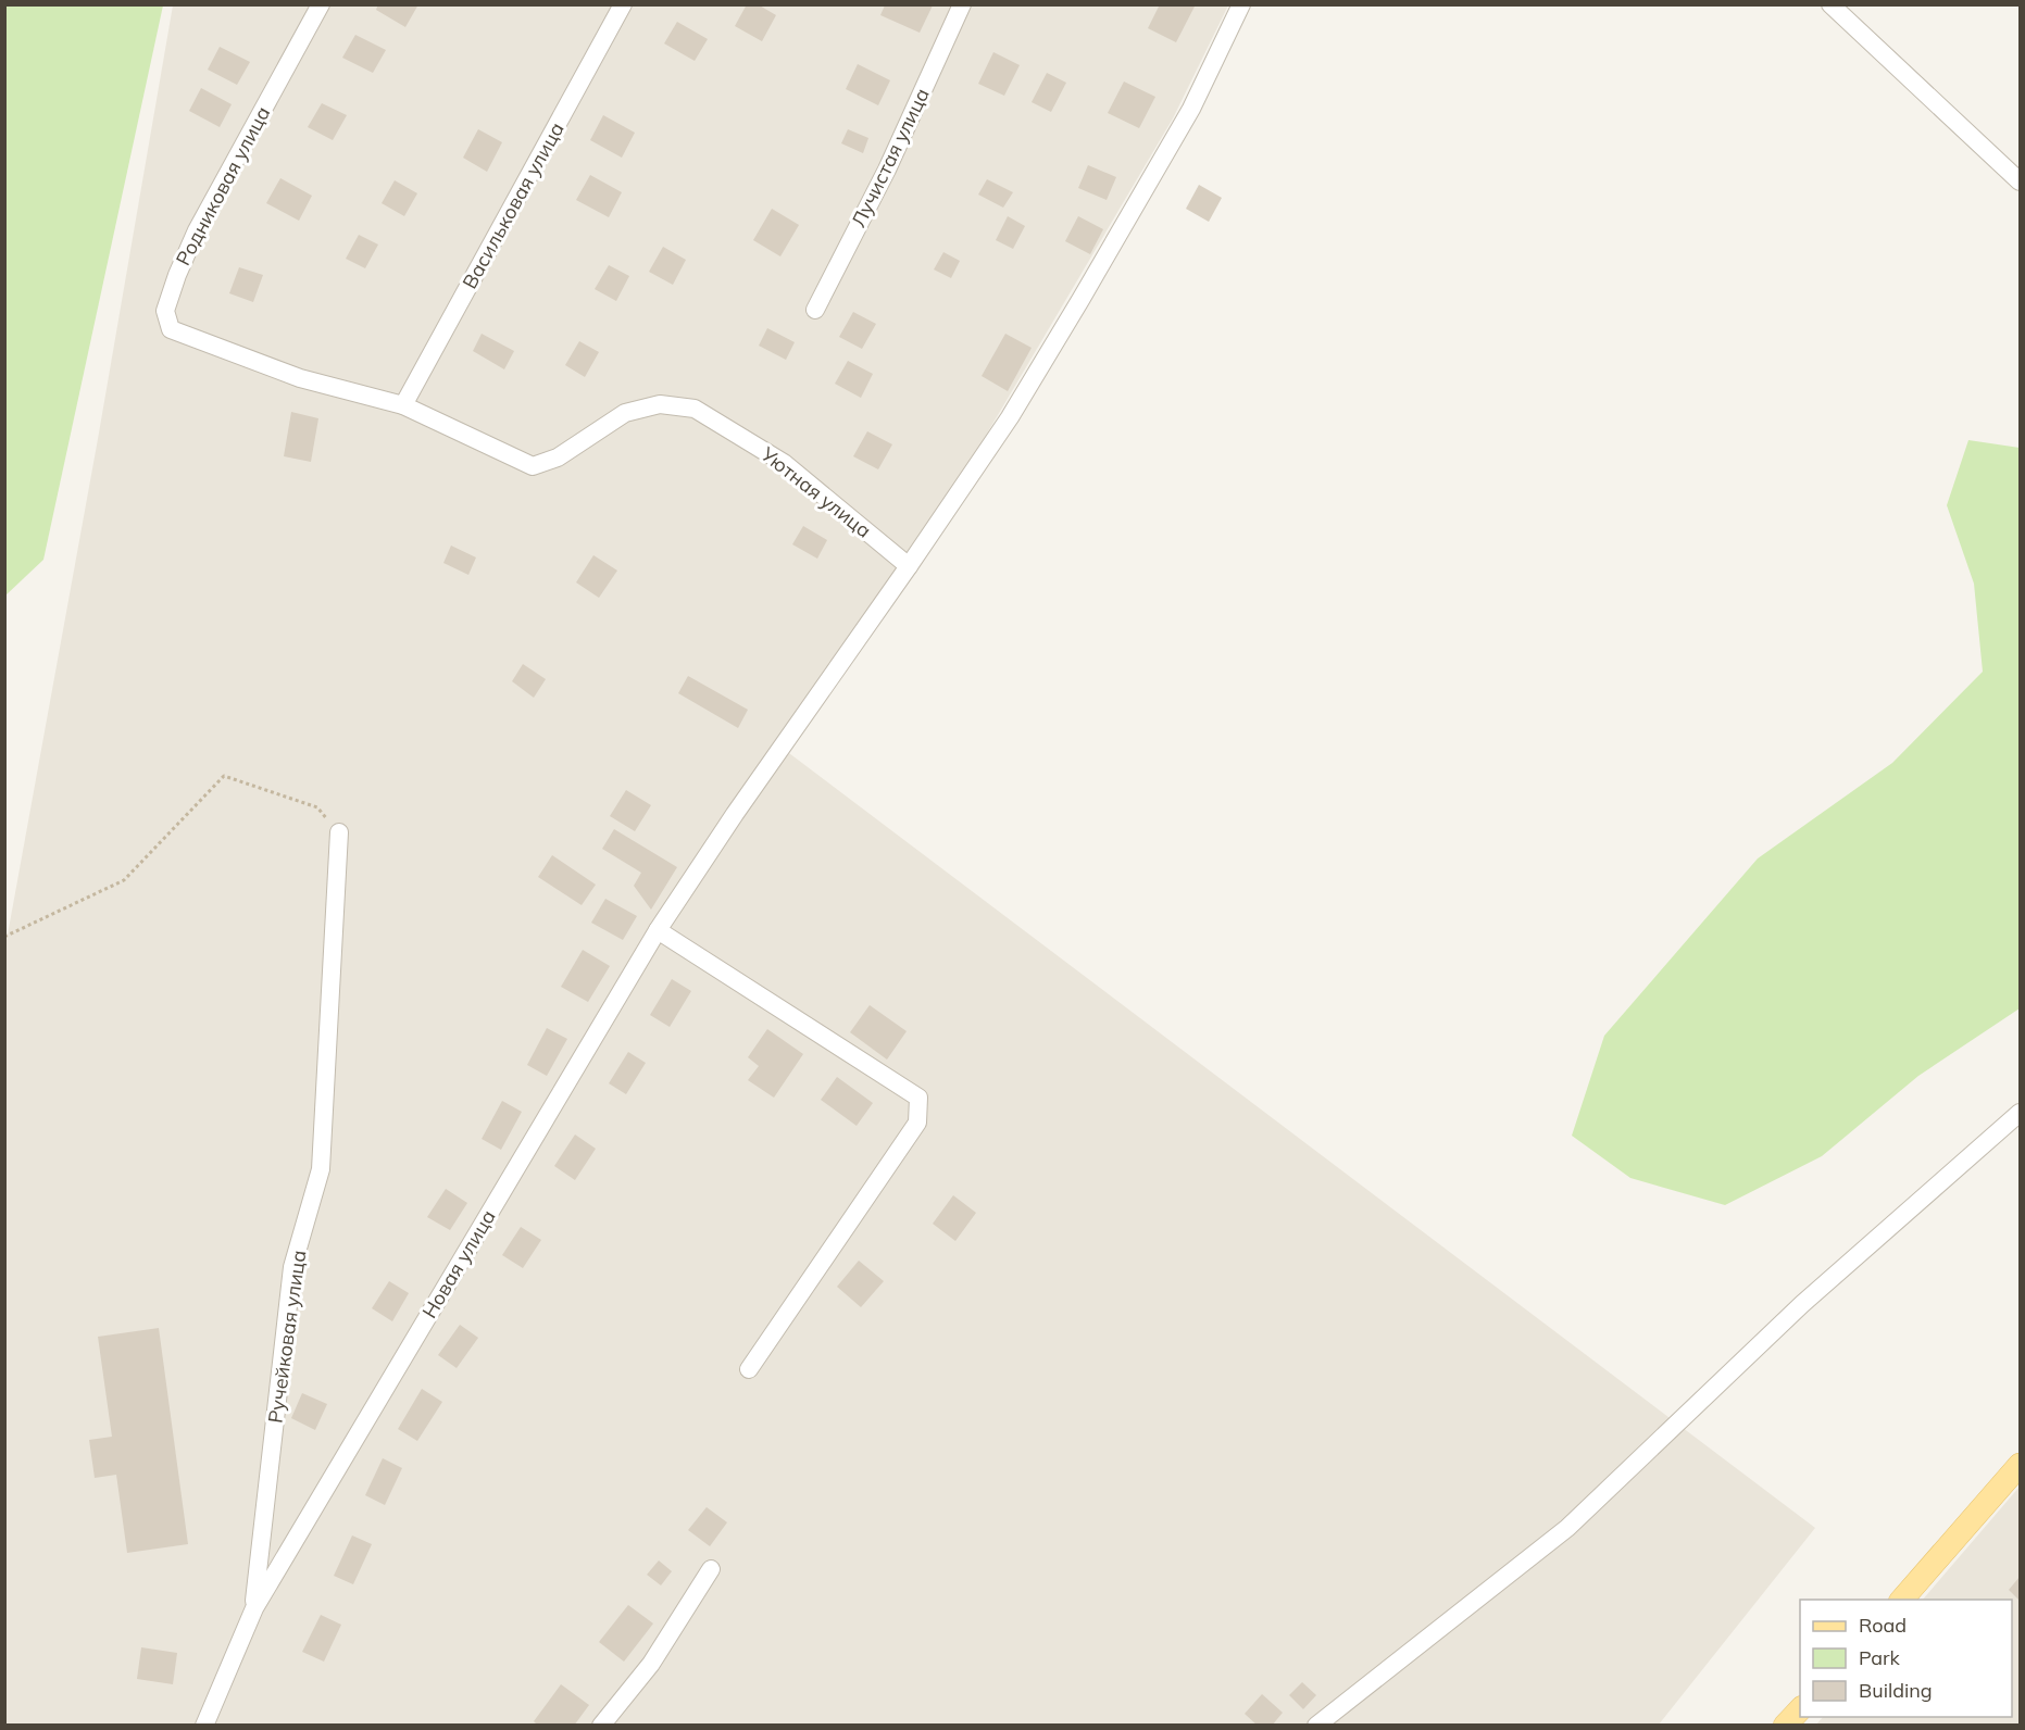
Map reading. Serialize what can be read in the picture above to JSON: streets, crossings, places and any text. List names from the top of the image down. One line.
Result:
{"streets":{"street":["Лучистая улица","Родниковая улица","Васильковая улица","Уютная улица","Новая улица","Ручейковая улица"]},"crossings":[["Родниковая улица","Васильковая улица"],["Родниковая улица","Уютная улица"],["Васильковая улица","Уютная улица"],["Уютная улица","Новая улица"],["Новая улица","Ручейковая улица"]],"legend":["Road","Park","Building"]}
